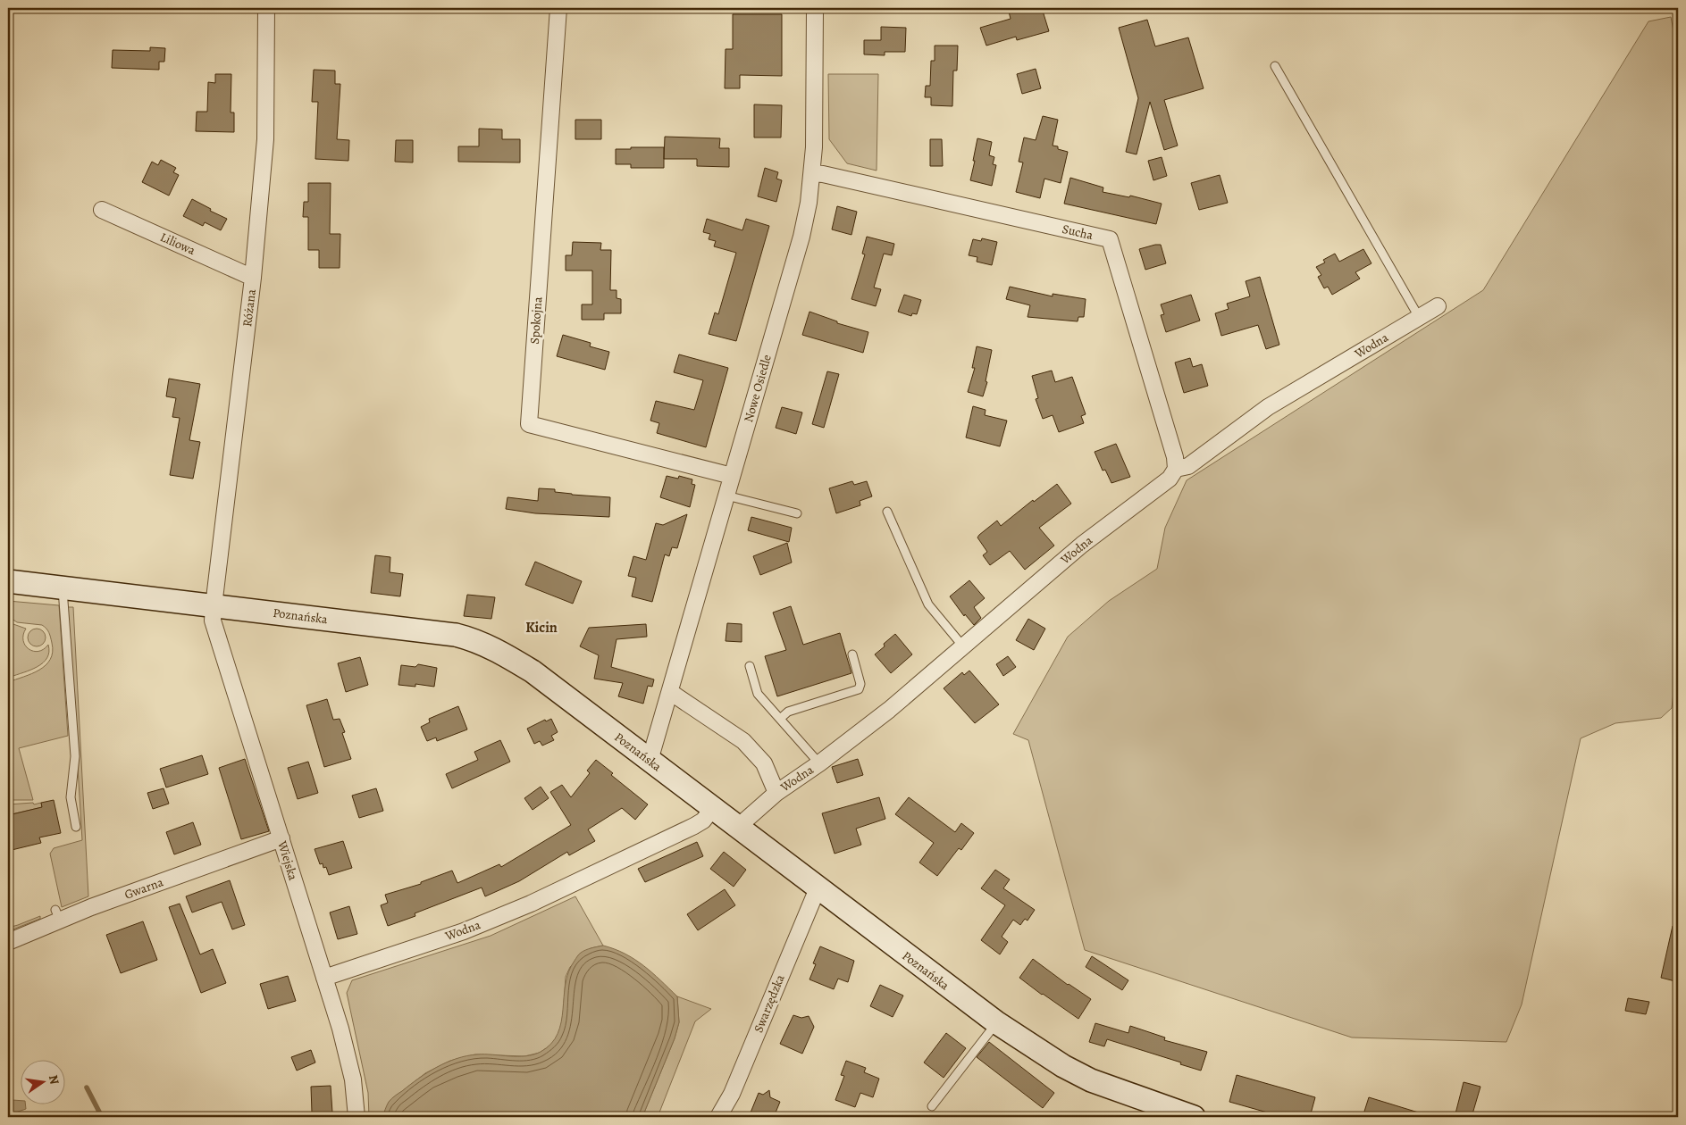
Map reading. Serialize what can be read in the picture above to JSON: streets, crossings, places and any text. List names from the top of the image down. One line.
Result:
{"streets":{"street":["Sucha","Liliowa","Różana","Spokojna","Wodna","Nowe Osiedle","Poznańska","Wiejska","Gwarna","Swarzędzka"]},"crossings":[["Sucha","Wodna"],["Sucha","Nowe Osiedle"],["Liliowa","Różana"],["Różana","Poznańska"],["Różana","Wiejska"],["Spokojna","Nowe Osiedle"],["Wodna","Poznańska"],["Wodna","Wiejska"],["Nowe Osiedle","Poznańska"],["Poznańska","Wiejska"],["Poznańska","Swarzędzka"],["Wiejska","Gwarna"]],"districts":["Kicin"],"north":"right"}
